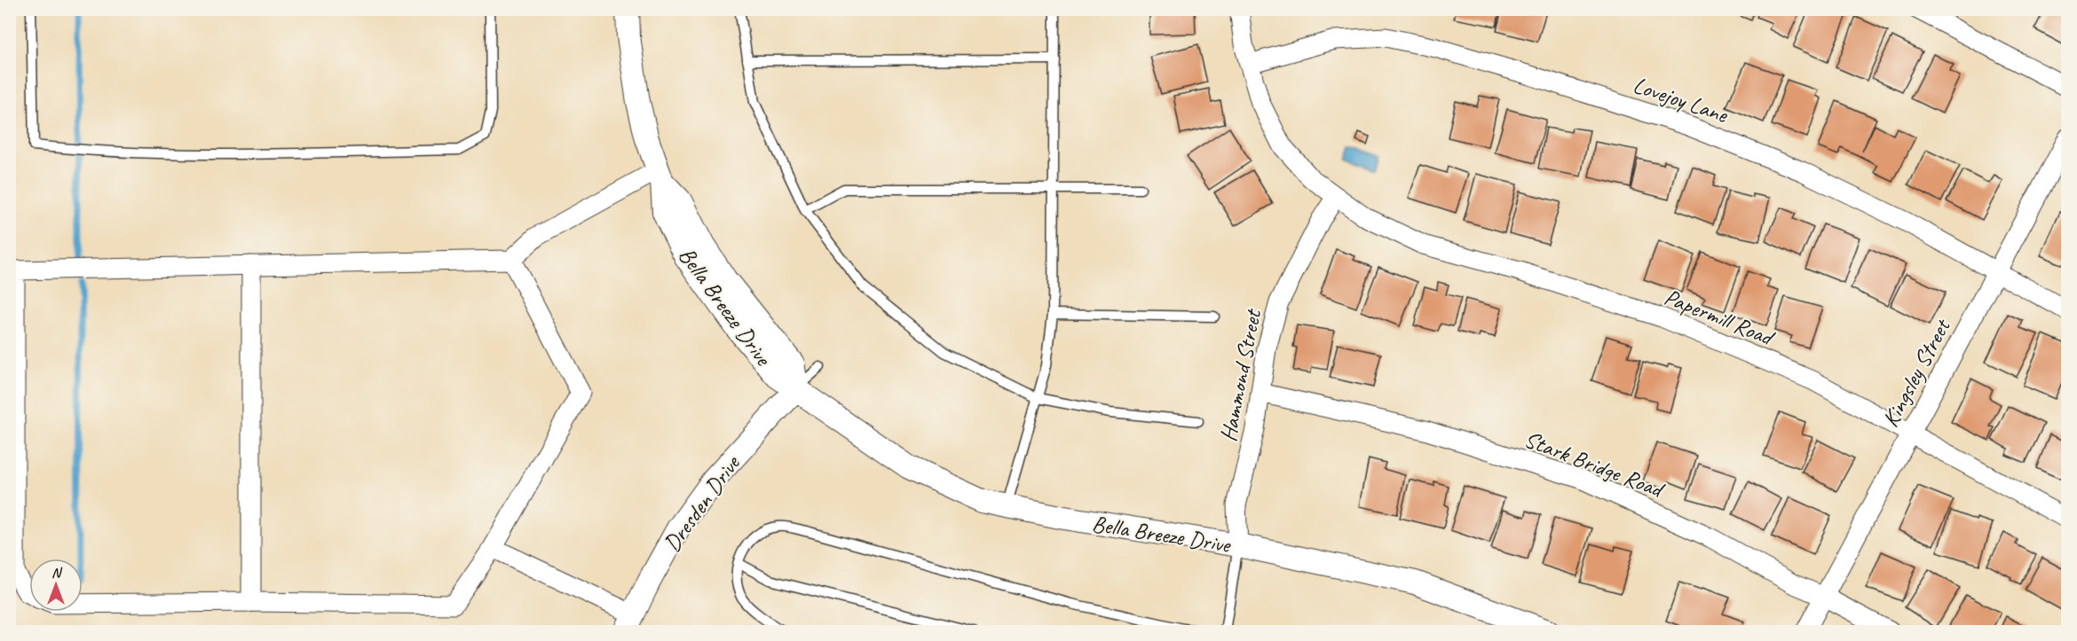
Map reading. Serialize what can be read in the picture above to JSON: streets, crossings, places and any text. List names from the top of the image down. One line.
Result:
{"streets":{"street":["Lovejoy Lane","Bella Breeze Drive","Papermill Road","Kingsley Street","Hammond Street","Stark Bridge Road","Dresden Drive"]},"crossings":[["Lovejoy Lane","Papermill Road"],["Lovejoy Lane","Kingsley Street"],["Bella Breeze Drive","Hammond Street"],["Bella Breeze Drive","Dresden Drive"],["Papermill Road","Kingsley Street"],["Papermill Road","Hammond Street"],["Kingsley Street","Stark Bridge Road"],["Hammond Street","Stark Bridge Road"]],"north":"top"}
